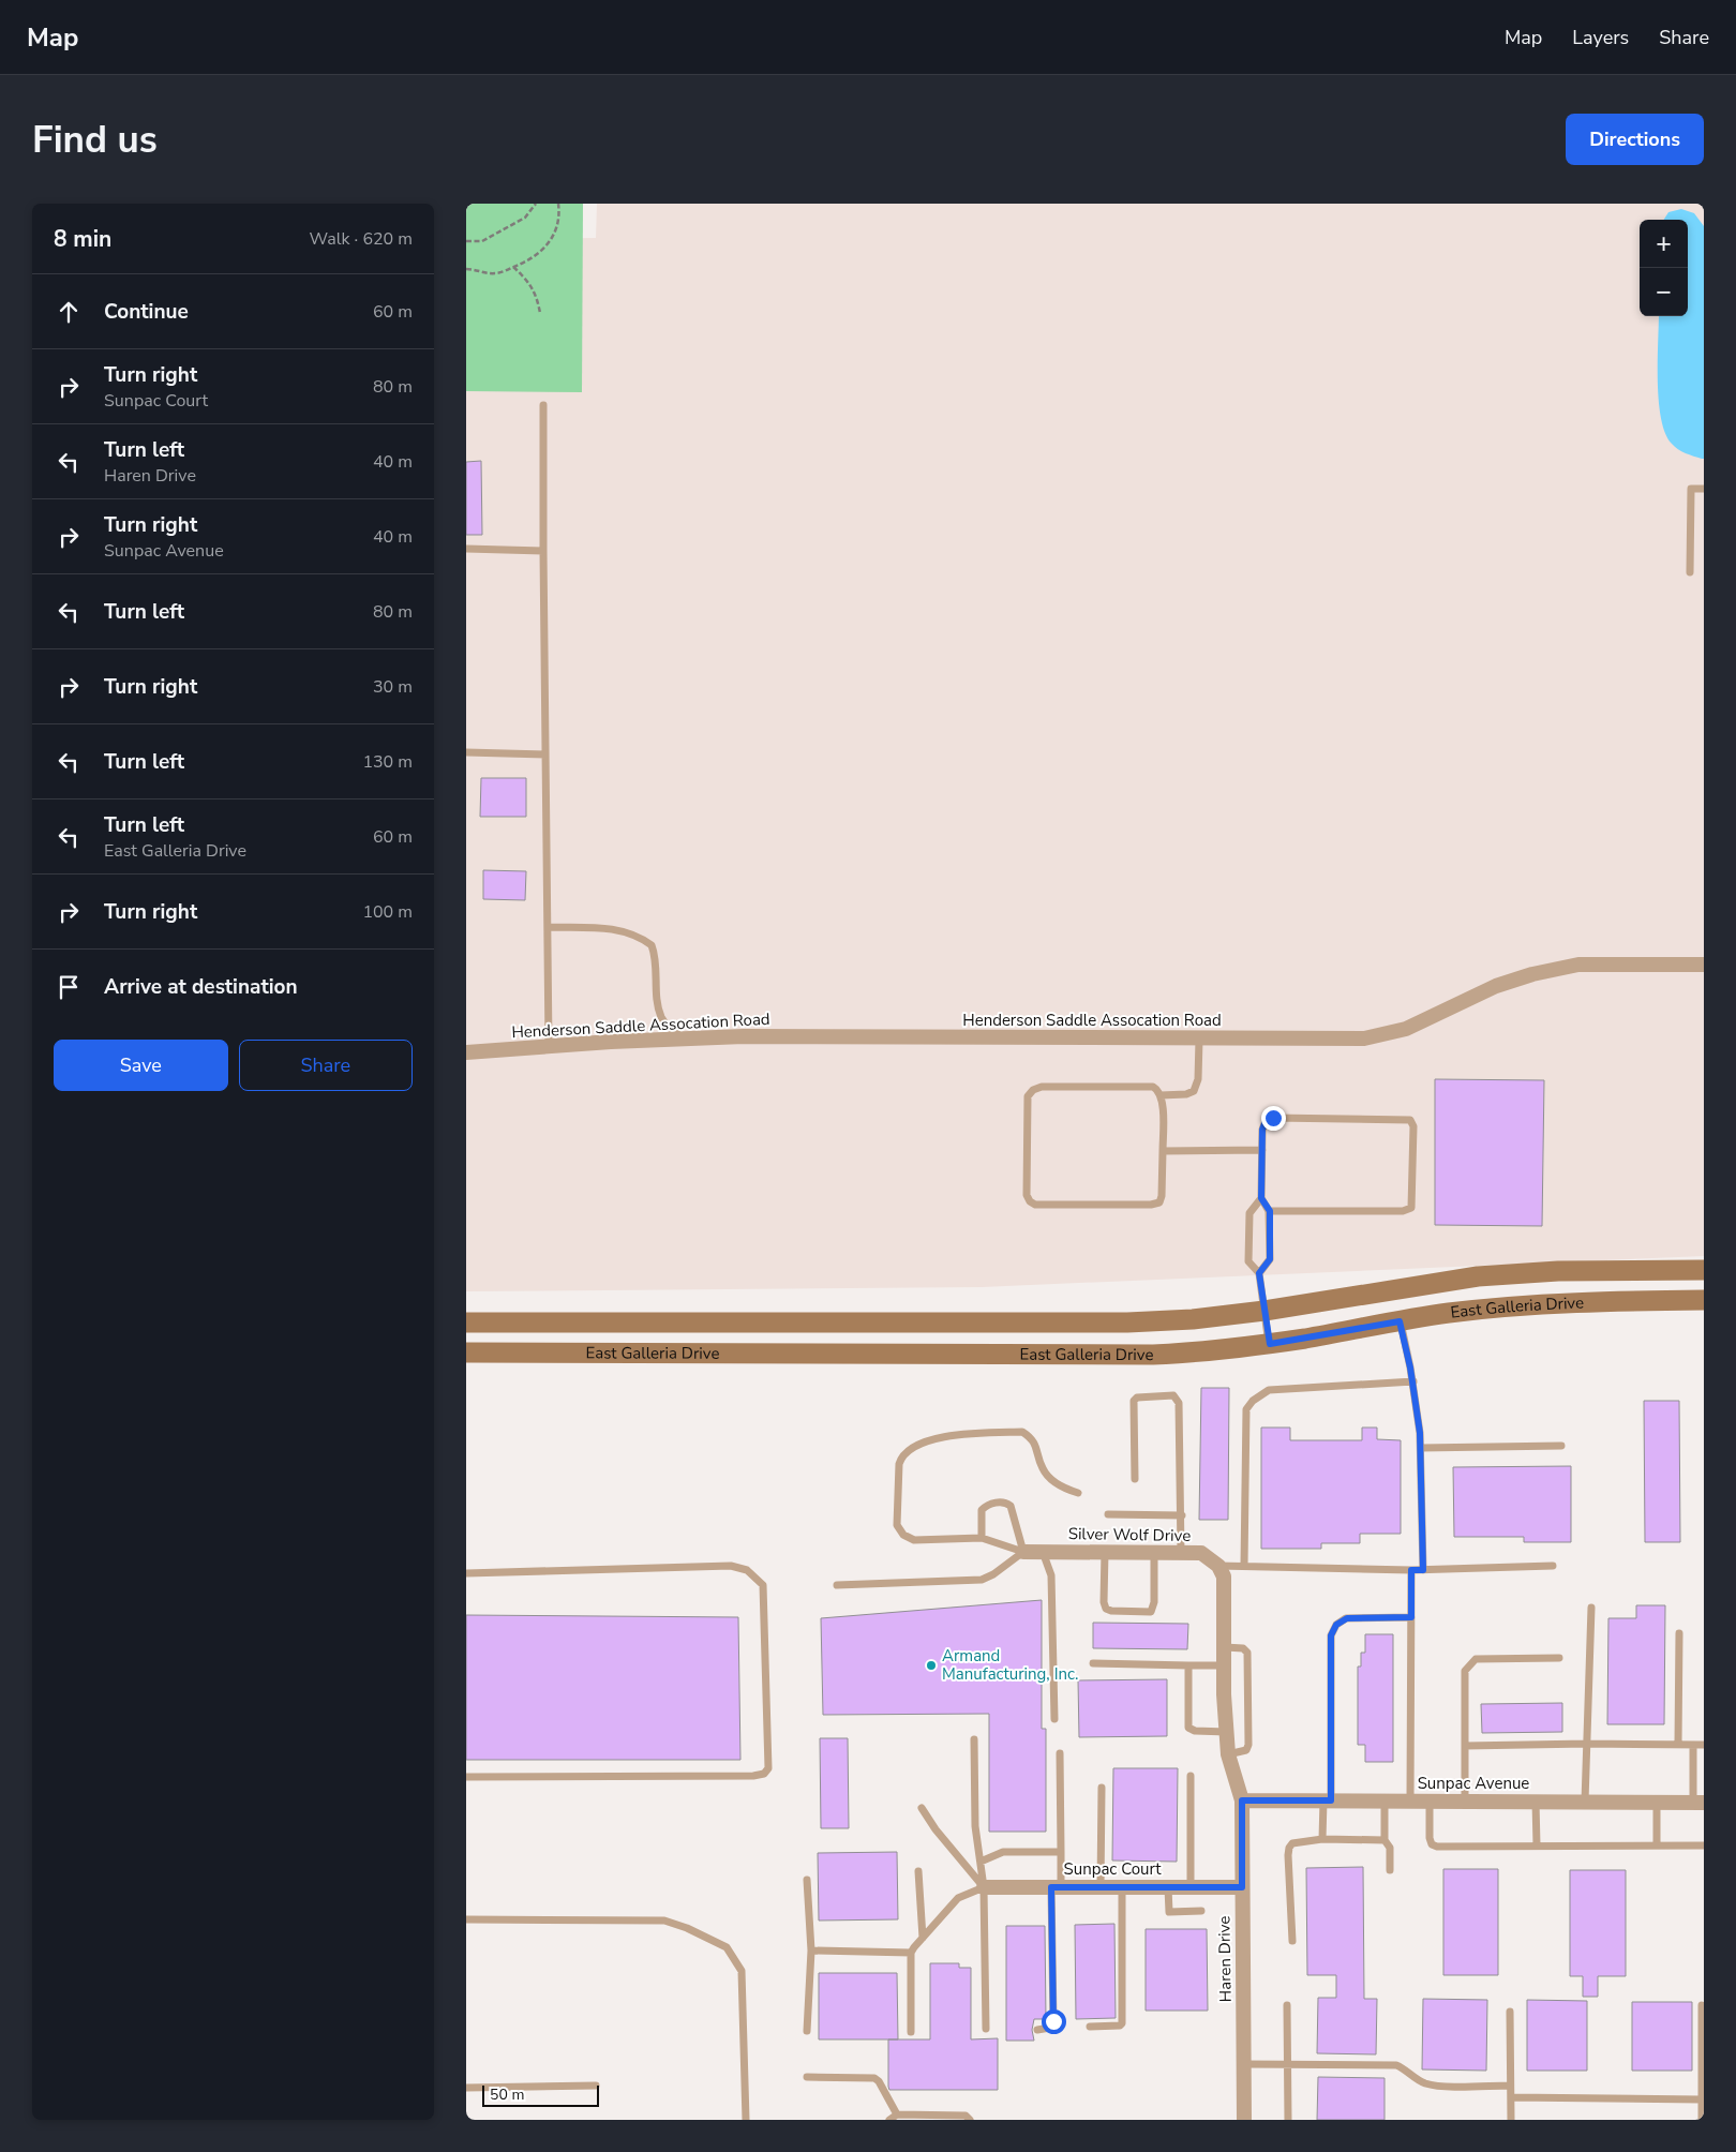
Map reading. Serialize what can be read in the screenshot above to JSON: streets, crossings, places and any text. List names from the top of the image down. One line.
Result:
{"streets":{"main road":["East Galleria Drive"],"street":["Henderson Saddle Assocation Road","Silver Wolf Drive","Sunpac Avenue","Sunpac Court","Haren Drive"]},"crossings":[["Silver Wolf Drive","Haren Drive"],["Sunpac Avenue","Haren Drive"],["Sunpac Court","Haren Drive"]],"places":["Armand Manufacturing, Inc."],"scale_bar":"50 m","page":{"header":"Map","nav":["Map","Layers","Share"],"buttons":["Directions",["Save","Share"]],"title":"Find us","heading":["8 min","Walk · 620 m"],"map_buttons":["+","−"],"list":[["Continue","60 m"],["Turn right","Sunpac Court","80 m"],["Turn left","Haren Drive","40 m"],["Turn right","Sunpac Avenue","40 m"],["Turn left","80 m"],["Turn right","30 m"],["Turn left","130 m"],["Turn left","East Galleria Drive","60 m"],["Turn right","100 m"],"Arrive at destination"],"scale":"50 m"}}
